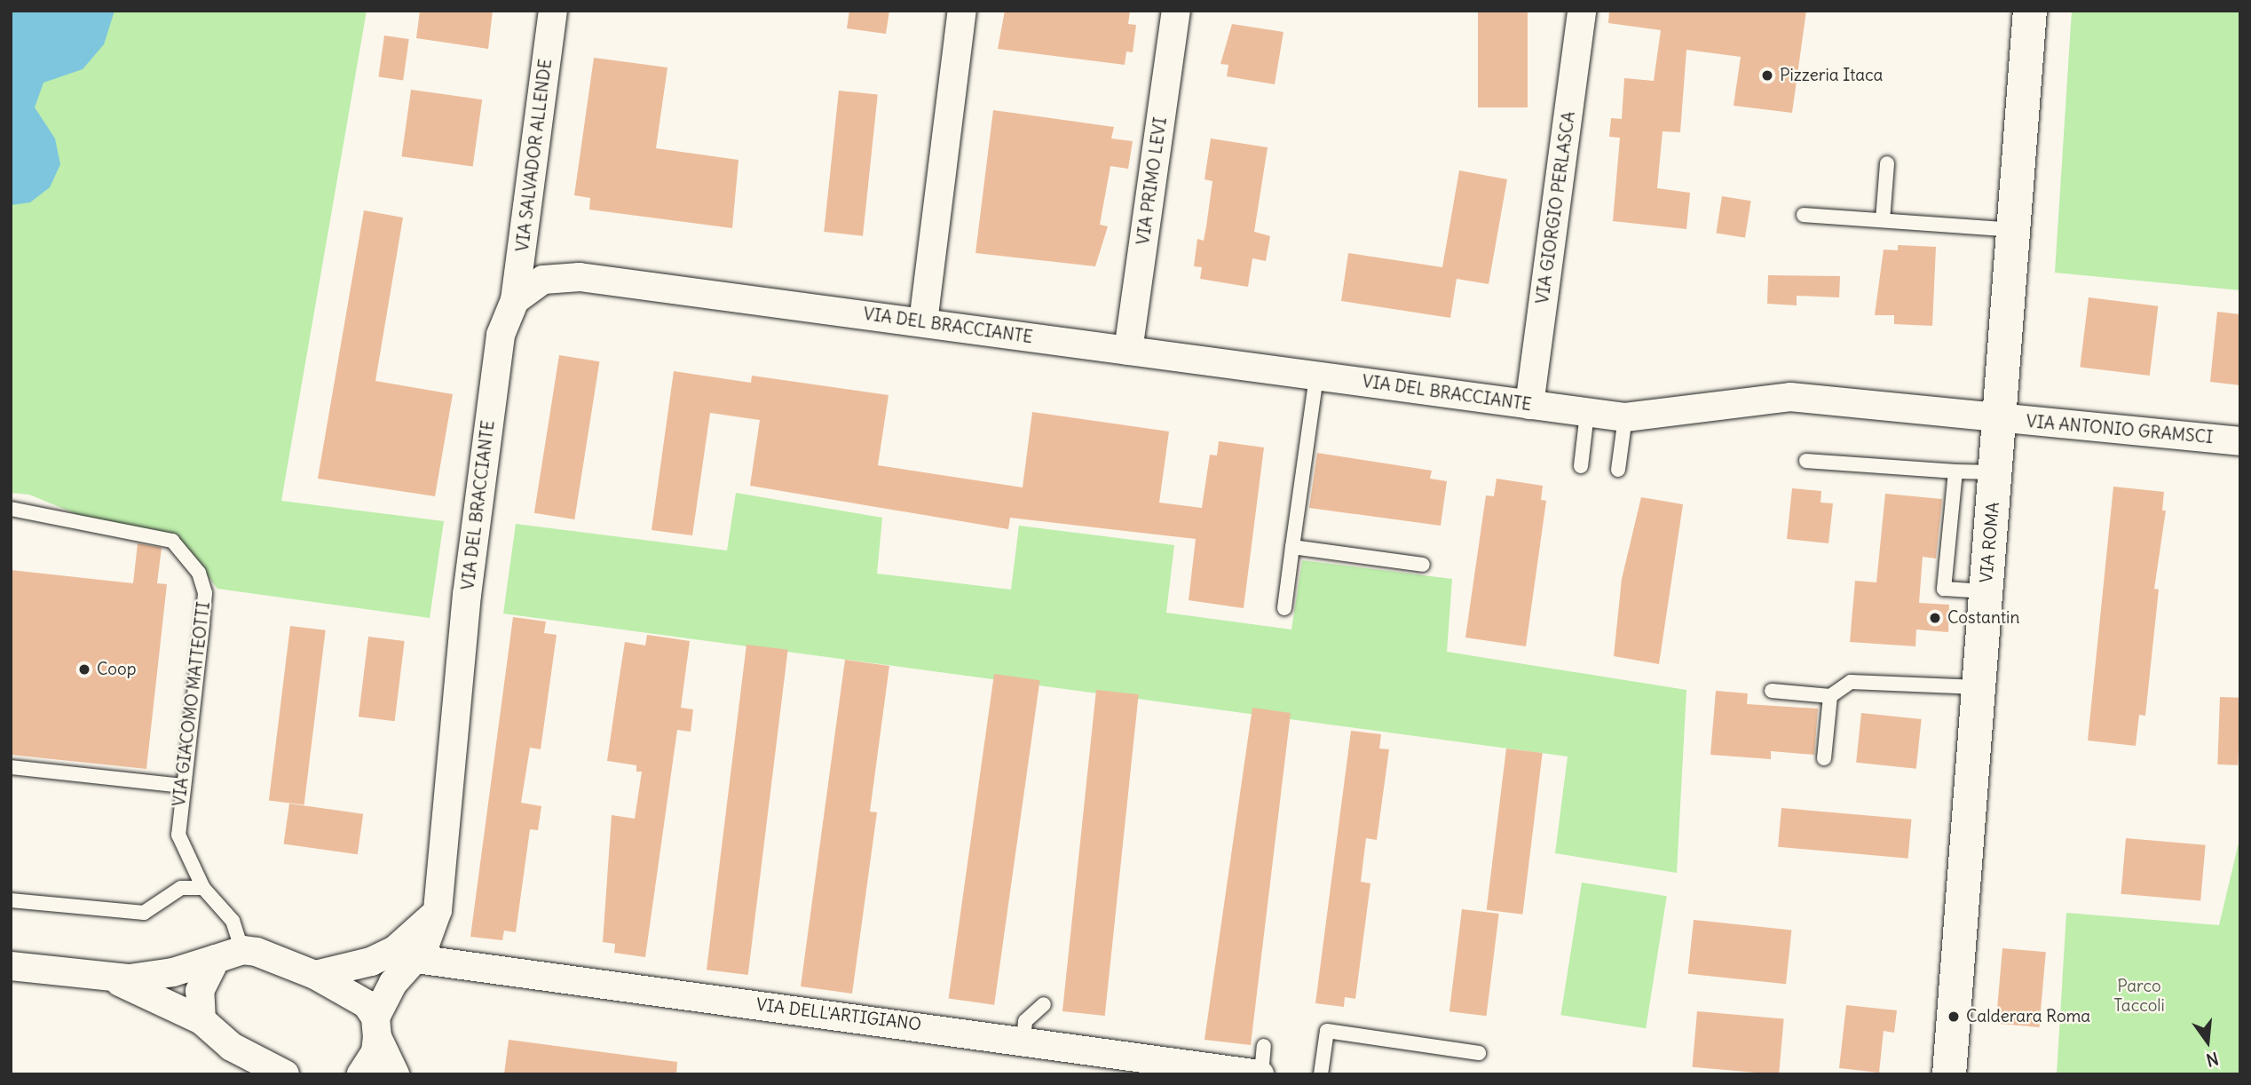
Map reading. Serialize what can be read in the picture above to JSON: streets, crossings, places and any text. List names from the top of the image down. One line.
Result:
{"streets":{"street":["VIA SALVADOR ALLENDE","VIA PRIMO LEVI","VIA GIORGIO PERLASCA","VIA DEL BRACCIANTE","VIA ANTONIO GRAMSCI","VIA ROMA","VIA DELL'ARTIGIANO"],"lane":["VIA GIACOMO MATTEOTTI"]},"crossings":[["VIA SALVADOR ALLENDE","VIA DEL BRACCIANTE"],["VIA PRIMO LEVI","VIA DEL BRACCIANTE"],["VIA GIORGIO PERLASCA","VIA DEL BRACCIANTE"],["VIA DEL BRACCIANTE","VIA ANTONIO GRAMSCI"],["VIA DEL BRACCIANTE","VIA ROMA"],["VIA ANTONIO GRAMSCI","VIA ROMA"]],"parks":["Parco Taccoli"],"places":["Pizzeria Itaca","Costantin","Coop","Calderara Roma"],"north":"bottom"}
